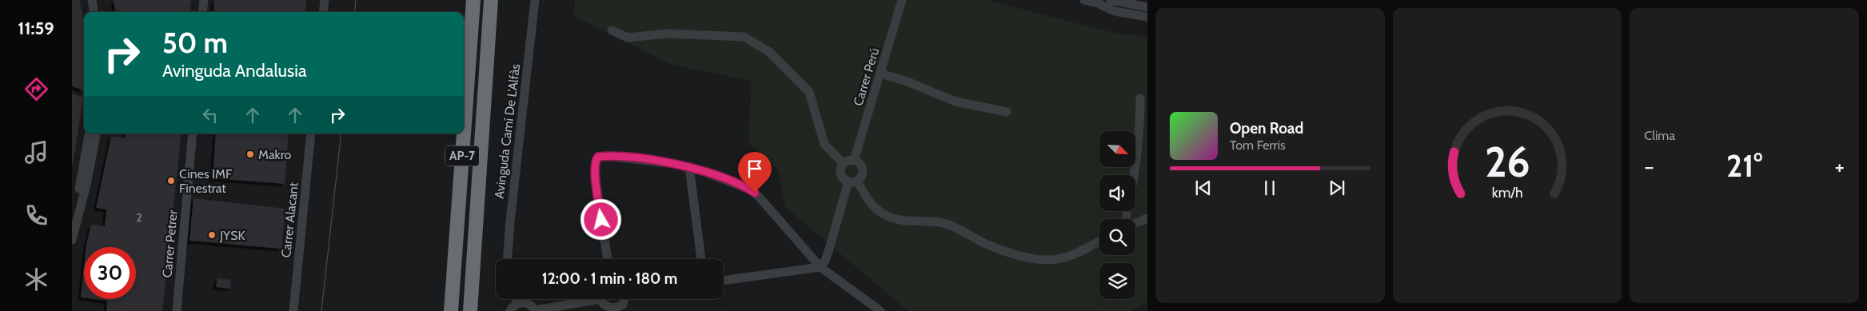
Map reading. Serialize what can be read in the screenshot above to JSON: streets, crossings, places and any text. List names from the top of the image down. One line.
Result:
{"streets":{"highway":["AP-7"],"street":["Carrer Perú","Avinguda Camí De L'Alfàs","Carrer Alacant","Carrer Petrer"]},"places":["Makro","Cines IMF Finestrat","JYSK"],"house_numbers":["2"],"north":"bottom right","page":{"tabs":"11:59","tile":"Clima","turn":["50 m","Avinguda Andalusia"],"song":["Open Road","Tom Ferris"],"heat":["−","21°","+"],"limit":"30","trip":"12:00 · 1 min · 180 m","gauge":["26","km/h"]}}
